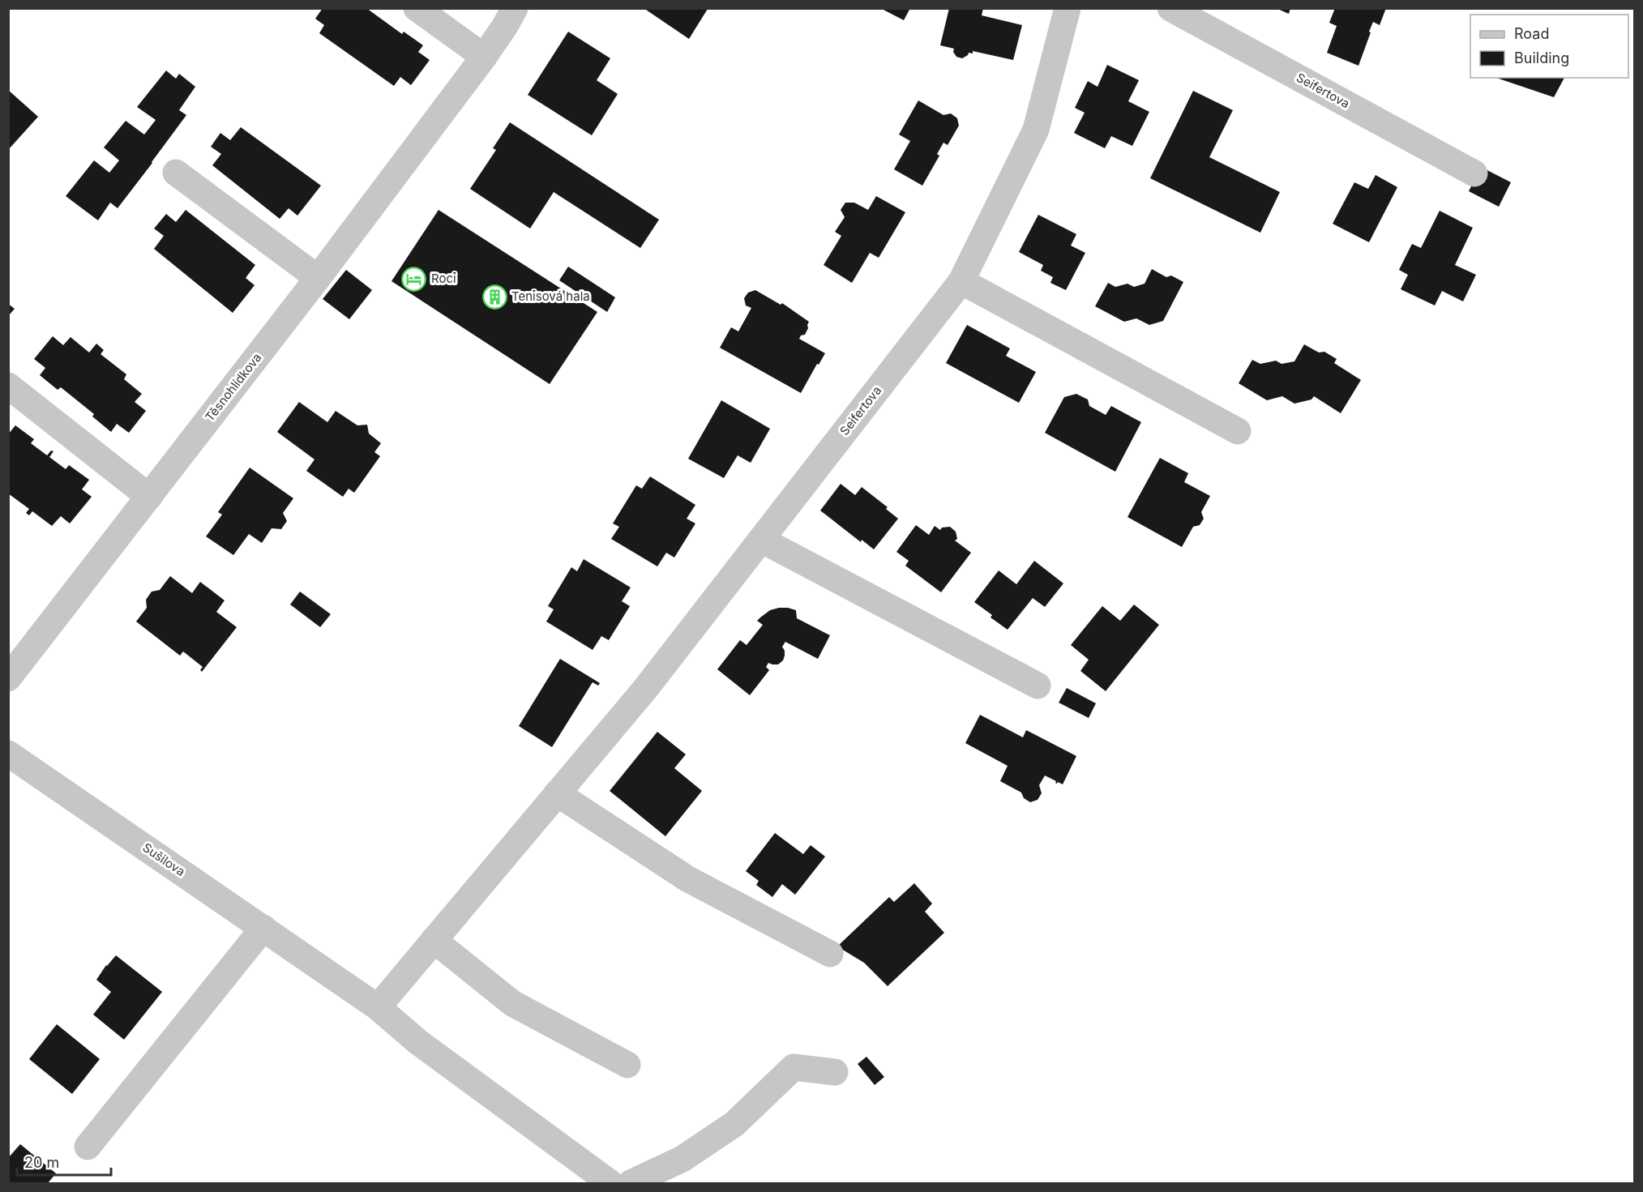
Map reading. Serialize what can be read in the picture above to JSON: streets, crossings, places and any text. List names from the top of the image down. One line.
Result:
{"streets":{"street":["Seifertova","Těsnohlídkova","Sušilova"]},"crossings":[["Seifertova","Sušilova"]],"places":{"hotel":["Roci"],"building":["Tenisová hala"]},"legend":["Road","Building"],"scale_bar":"20 m"}
